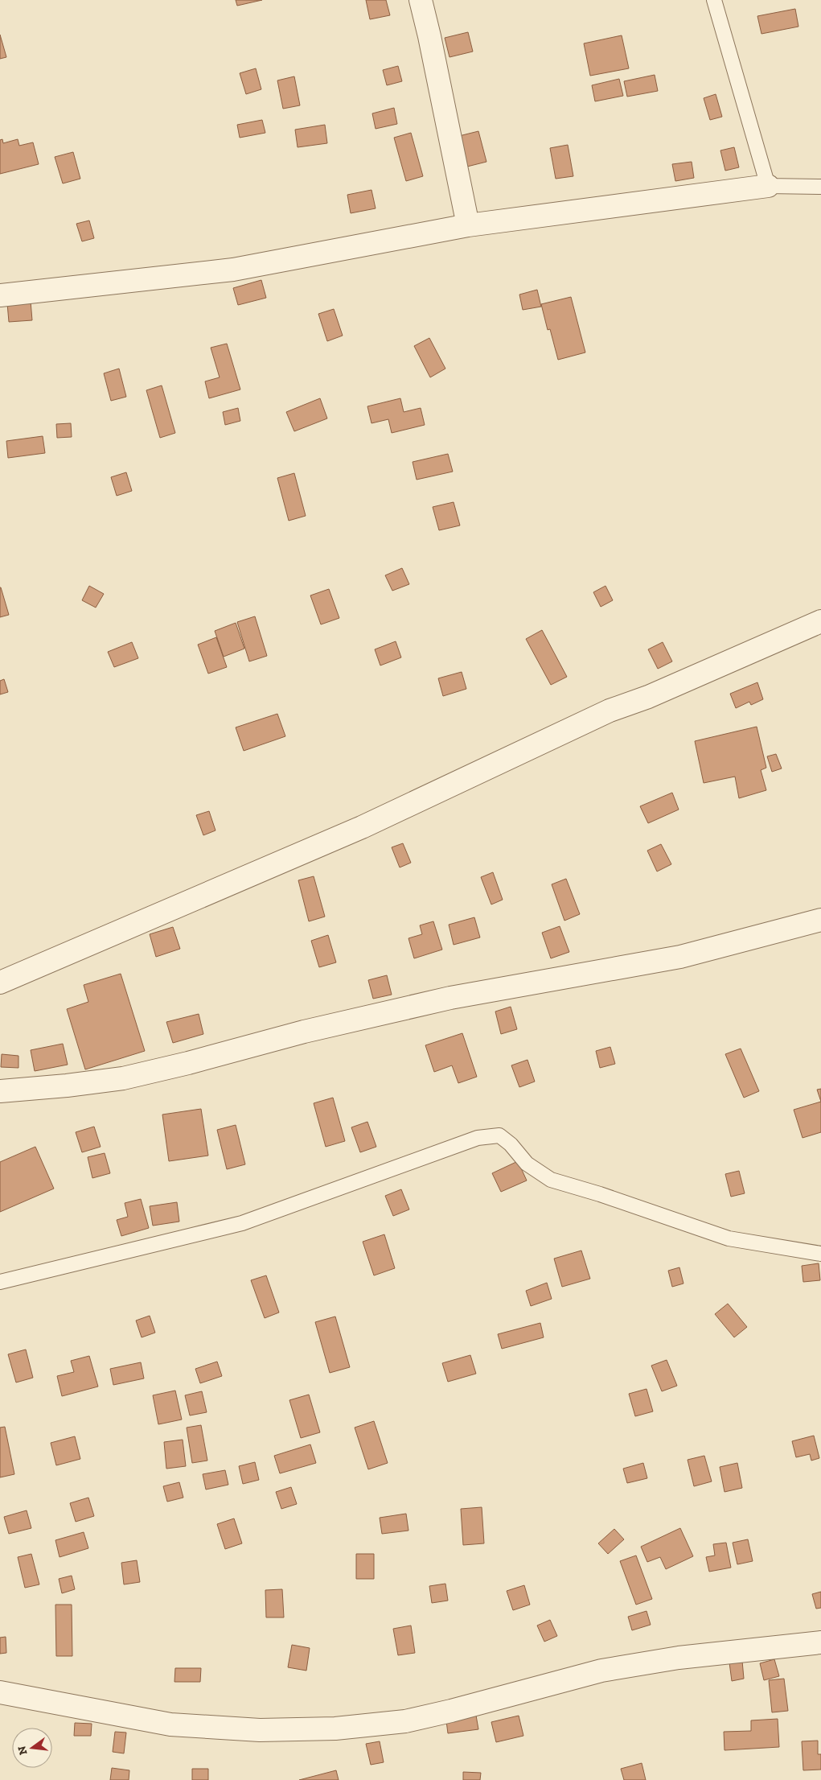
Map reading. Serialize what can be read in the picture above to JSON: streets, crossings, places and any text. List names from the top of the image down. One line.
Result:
{"north":"left"}
